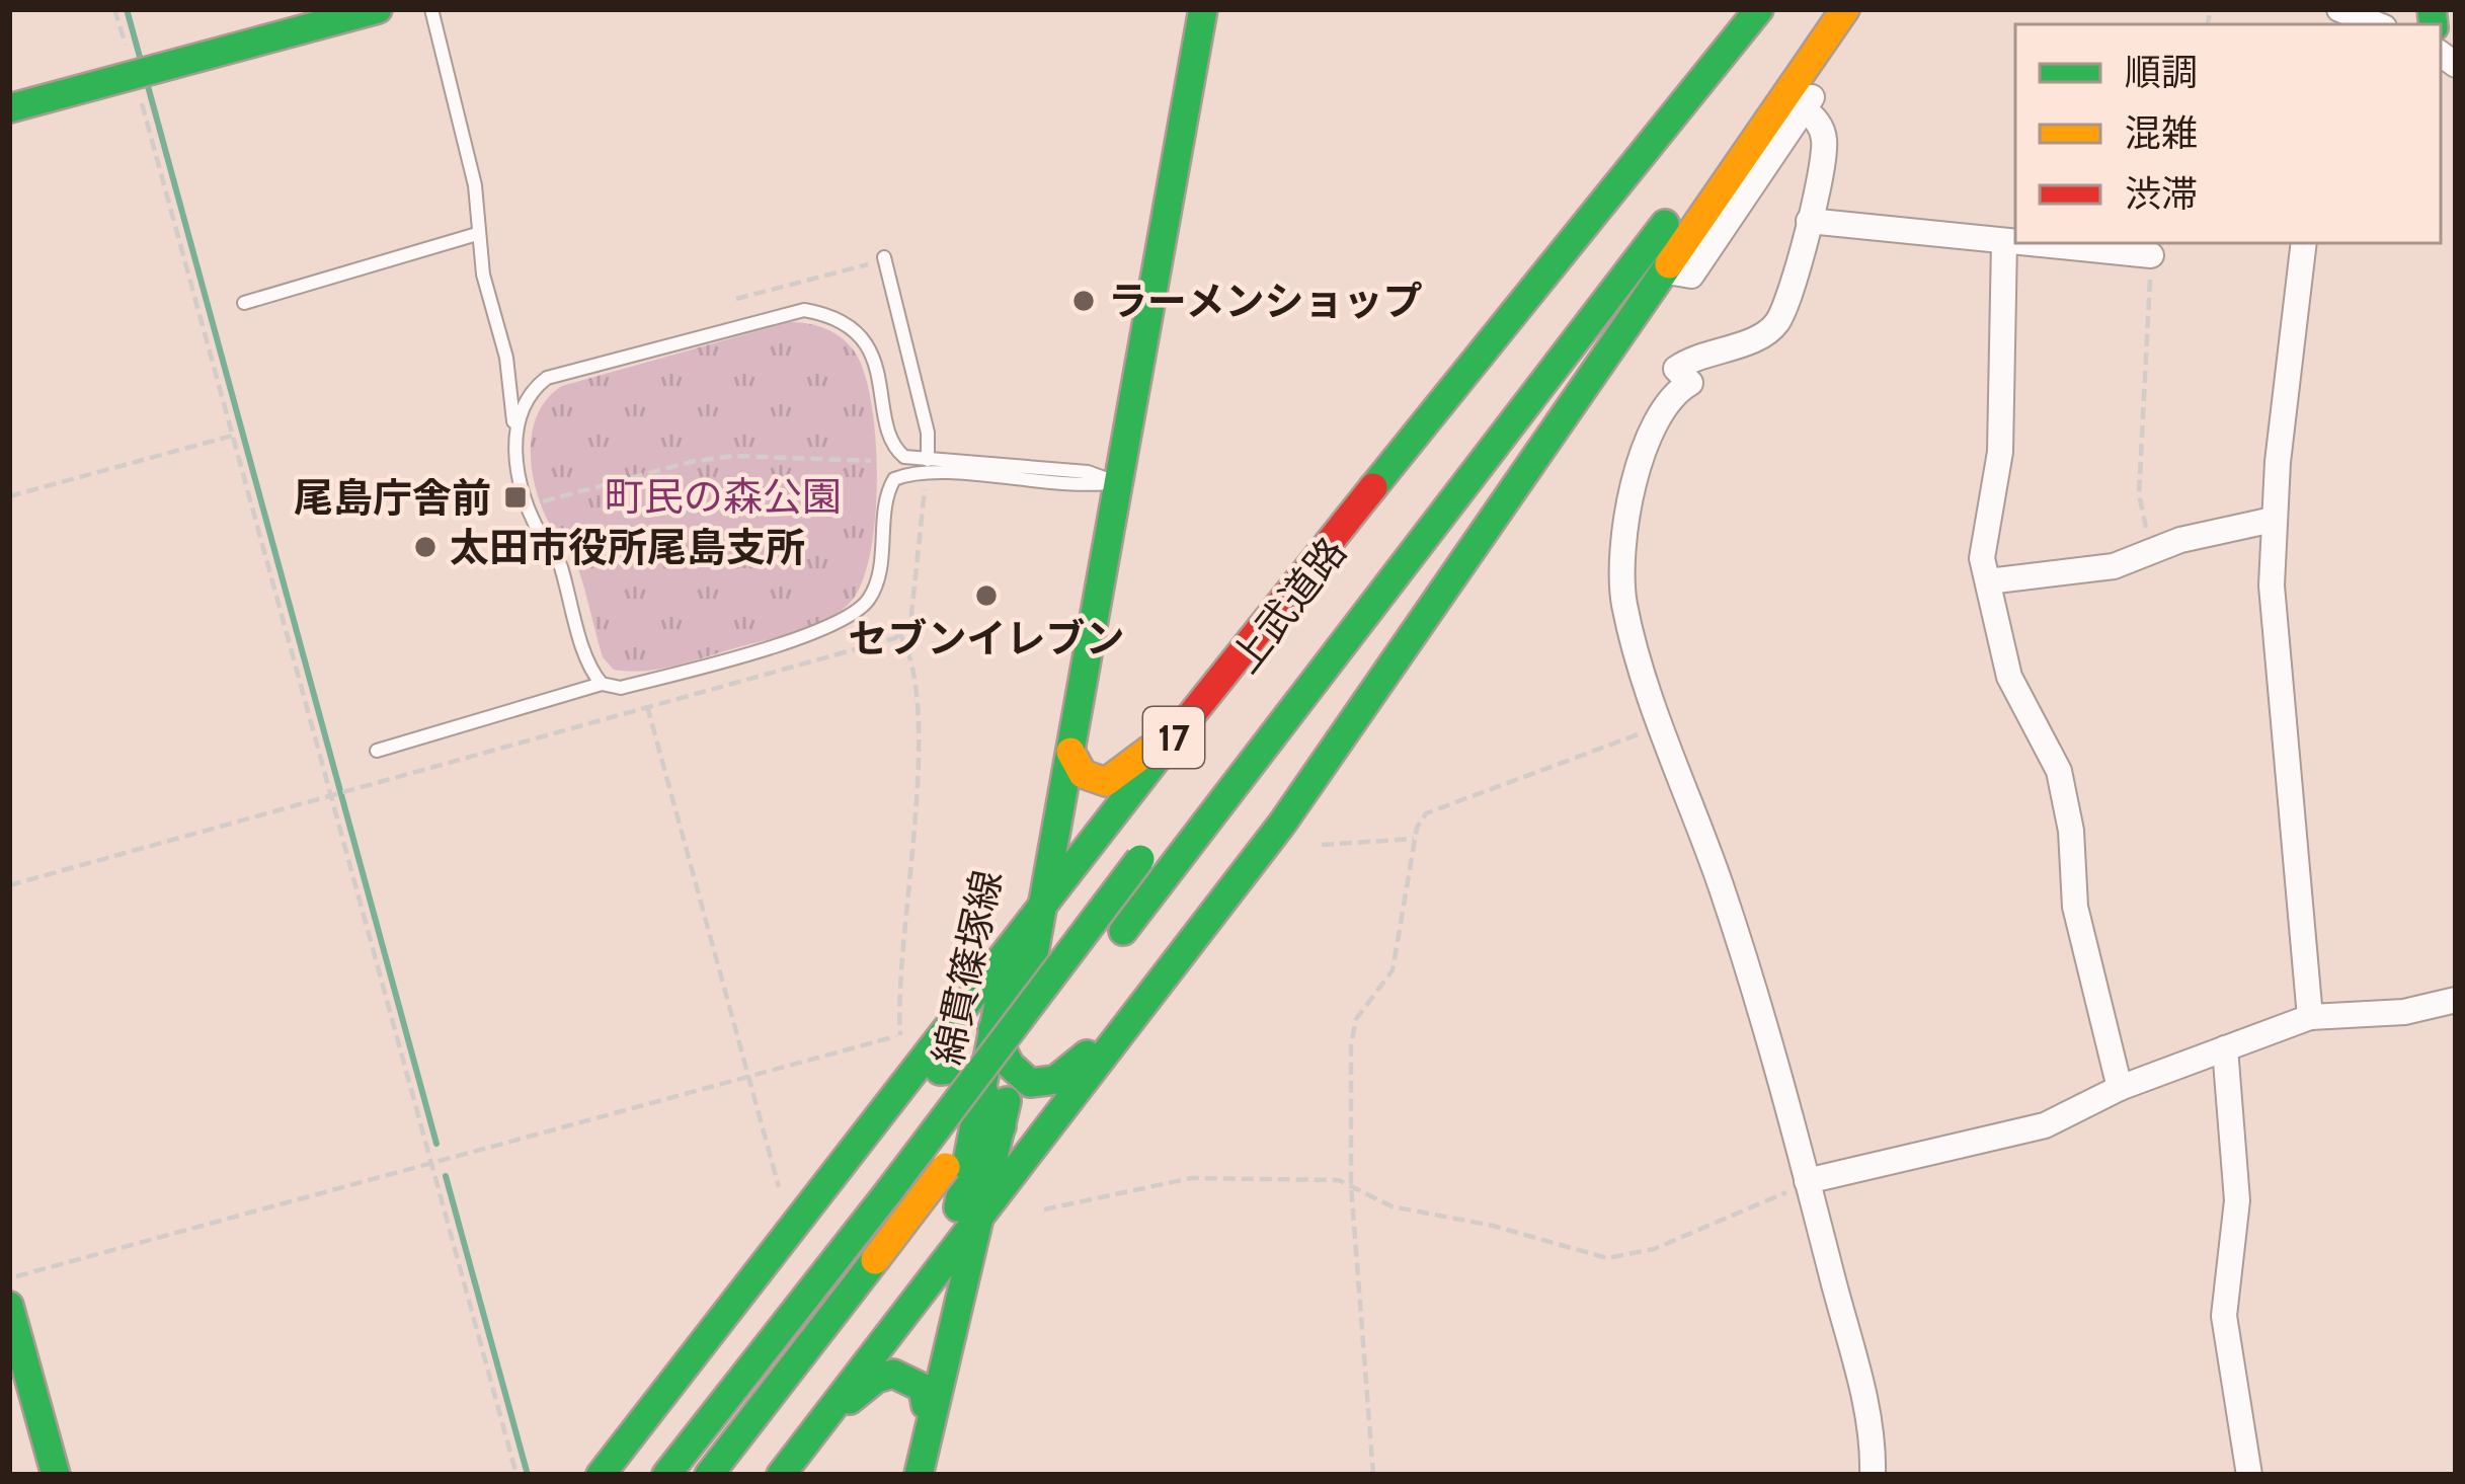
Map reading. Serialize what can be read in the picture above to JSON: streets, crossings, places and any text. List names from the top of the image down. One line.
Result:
{"streets":{"main road":["上武道路","17","綿貫篠塚線"]},"crossings":[["17","綿貫篠塚線"]],"parks":["町民の森公園"],"places":{"other":["ラーメンショップ","太田市役所尾島支所","セブンイレブン"],"transit":["尾島庁舎前"]},"legend":["順調","混雑","渋滞"]}
